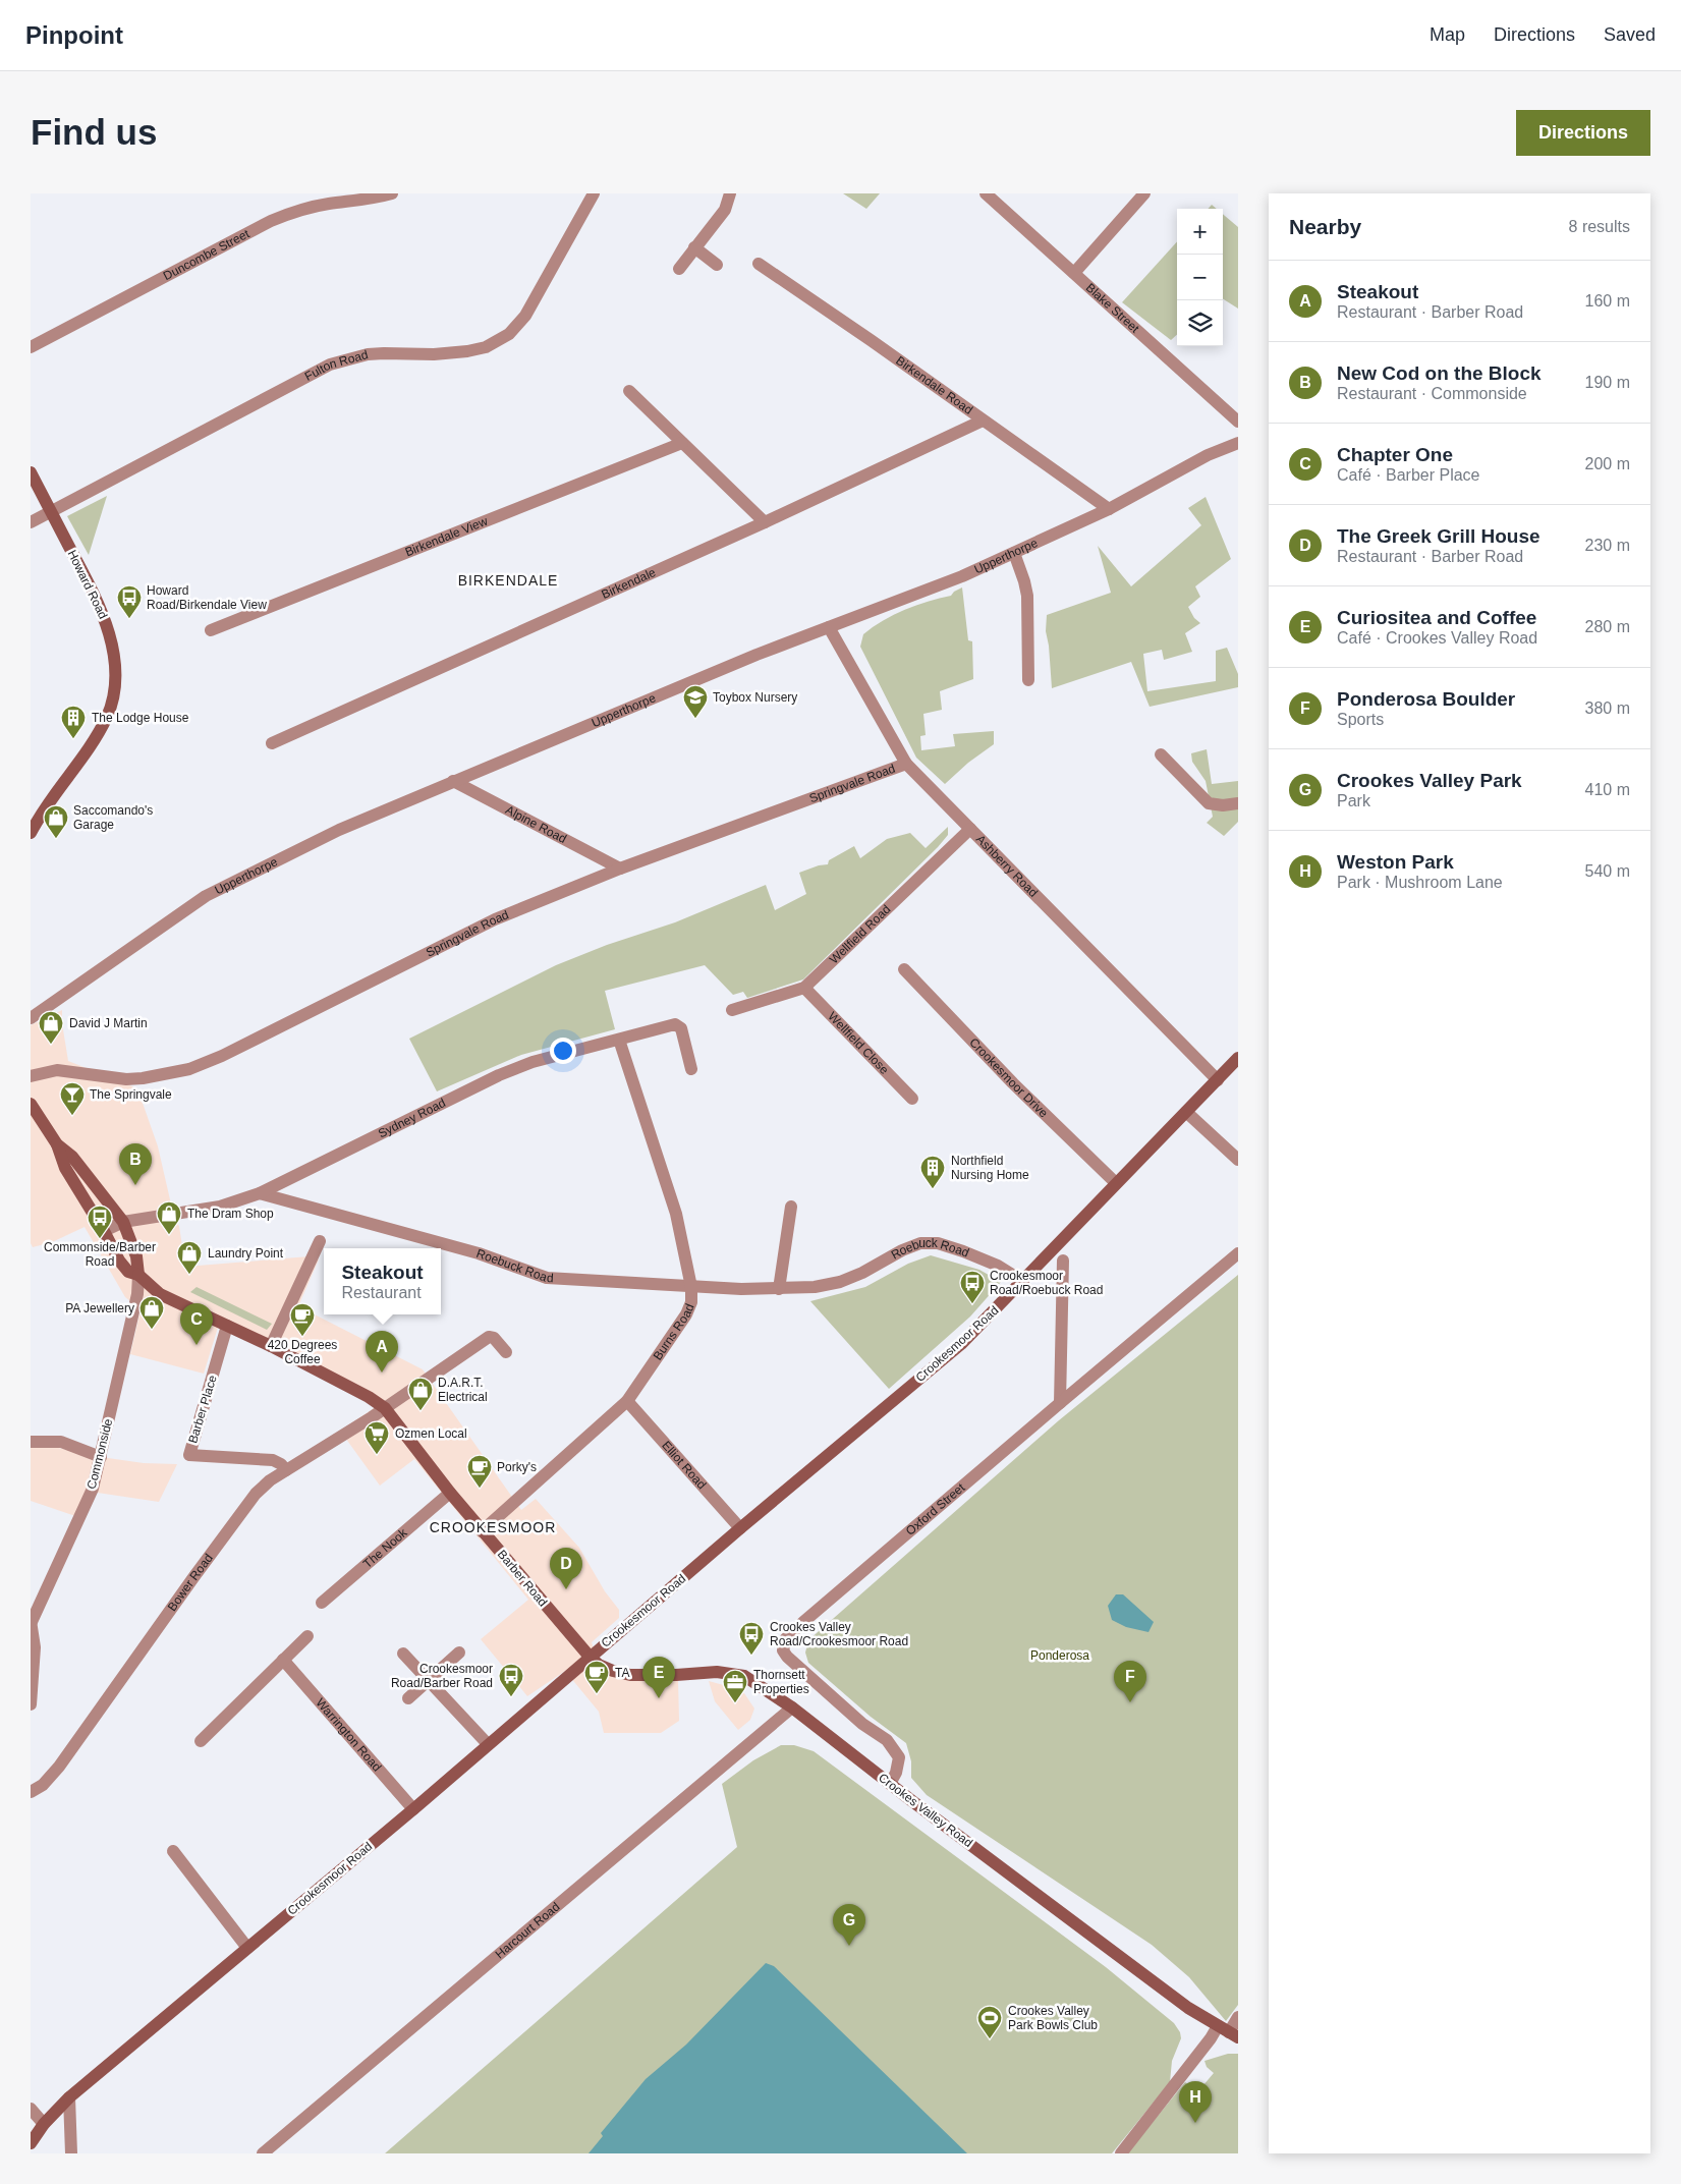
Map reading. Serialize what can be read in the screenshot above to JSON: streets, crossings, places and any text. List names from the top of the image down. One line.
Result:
{"streets":{"street":["Duncombe Street","Blake Street","Fulton Road","Birkendale Road","Birkendale View","Upperthorpe","Birkendale","Howard Road","Springvale Road","Alpine Road","Ashberry Road","Wellfield Road","Wellfield Close","Crookesmoor Drive","Sydney Road","Roebuck Road","Burns Road","Crookesmoor Road","Barber Place","Commonside","Elliot Road","Oxford Street","The Nook","Barber Road","Bower Road","Warrington Road","Crookes Valley Road","Harcourt Road"]},"crossings":[["Fulton Road","Howard Road"],["Birkendale Road","Upperthorpe"],["Birkendale Road","Birkendale"],["Upperthorpe","Alpine Road"],["Upperthorpe","Ashberry Road"],["Springvale Road","Alpine Road"],["Springvale Road","Ashberry Road"],["Ashberry Road","Wellfield Road"],["Ashberry Road","Crookesmoor Road"],["Wellfield Road","Wellfield Close"],["Crookesmoor Drive","Crookesmoor Road"],["Sydney Road","Roebuck Road"],["Sydney Road","Burns Road"],["Sydney Road","Commonside"],["Roebuck Road","Burns Road"],["Roebuck Road","Crookesmoor Road"],["Burns Road","Elliot Road"],["Burns Road","Barber Road"],["Crookesmoor Road","Elliot Road"],["Crookesmoor Road","Barber Road"],["Crookesmoor Road","Warrington Road"],["Crookesmoor Road","Crookes Valley Road"],["Barber Place","Barber Road"],["Barber Place","Bower Road"],["Commonside","Barber Road"],["Oxford Street","Crookes Valley Road"],["The Nook","Barber Road"],["Barber Road","Bower Road"],["Barber Road","Crookes Valley Road"],["Crookes Valley Road","Harcourt Road"]],"districts":["BIRKENDALE","CROOKESMOOR"],"parks":["Ponderosa"],"places":{"bus stop":["Howard Road/Birkendale View","Commonside/Barber Road","Crookesmoor Road/Roebuck Road","Crookes Valley Road/Crookesmoor Road","Crookesmoor Road/Barber Road"],"school or university":["Toybox Nursery"],"building":["The Lodge House","Northfield Nursing Home"],"shop":["Saccomando's Garage","David J Martin","The Dram Shop","Laundry Point","PA Jewellery","D.A.R.T. Electrical"],"bar":["The Springvale"],"cafe":["420 Degrees Coffee","Porky's","TA"],"supermarket":["Ozmen Local"],"office":["Thornsett Properties"],"sports":["Crookes Valley Park Bowls Club"]},"page":{"header":"Pinpoint","nav":["Map","Directions","Saved"],"buttons":"Directions","title":"Find us","heading":["Nearby","8 results"],"map_buttons":["+","−"],"list":[{"mark":"A","name":"Steakout","note":"Restaurant · Barber Road","value":"160 m"},{"mark":"B","name":"New Cod on the Block","note":"Restaurant · Commonside","value":"190 m"},{"mark":"C","name":"Chapter One","note":"Café · Barber Place","value":"200 m"},{"mark":"D","name":"The Greek Grill House","note":"Restaurant · Barber Road","value":"230 m"},{"mark":"E","name":"Curiositea and Coffee","note":"Café · Crookes Valley Road","value":"280 m"},{"mark":"F","name":"Ponderosa Boulder","note":"Sports","value":"380 m"},{"mark":"G","name":"Crookes Valley Park","note":"Park","value":"410 m"},{"mark":"H","name":"Weston Park","note":"Park · Mushroom Lane","value":"540 m"}],"pins":["B","C","A","D","E","F","G","H"],"popup":["Steakout","Restaurant"]}}
